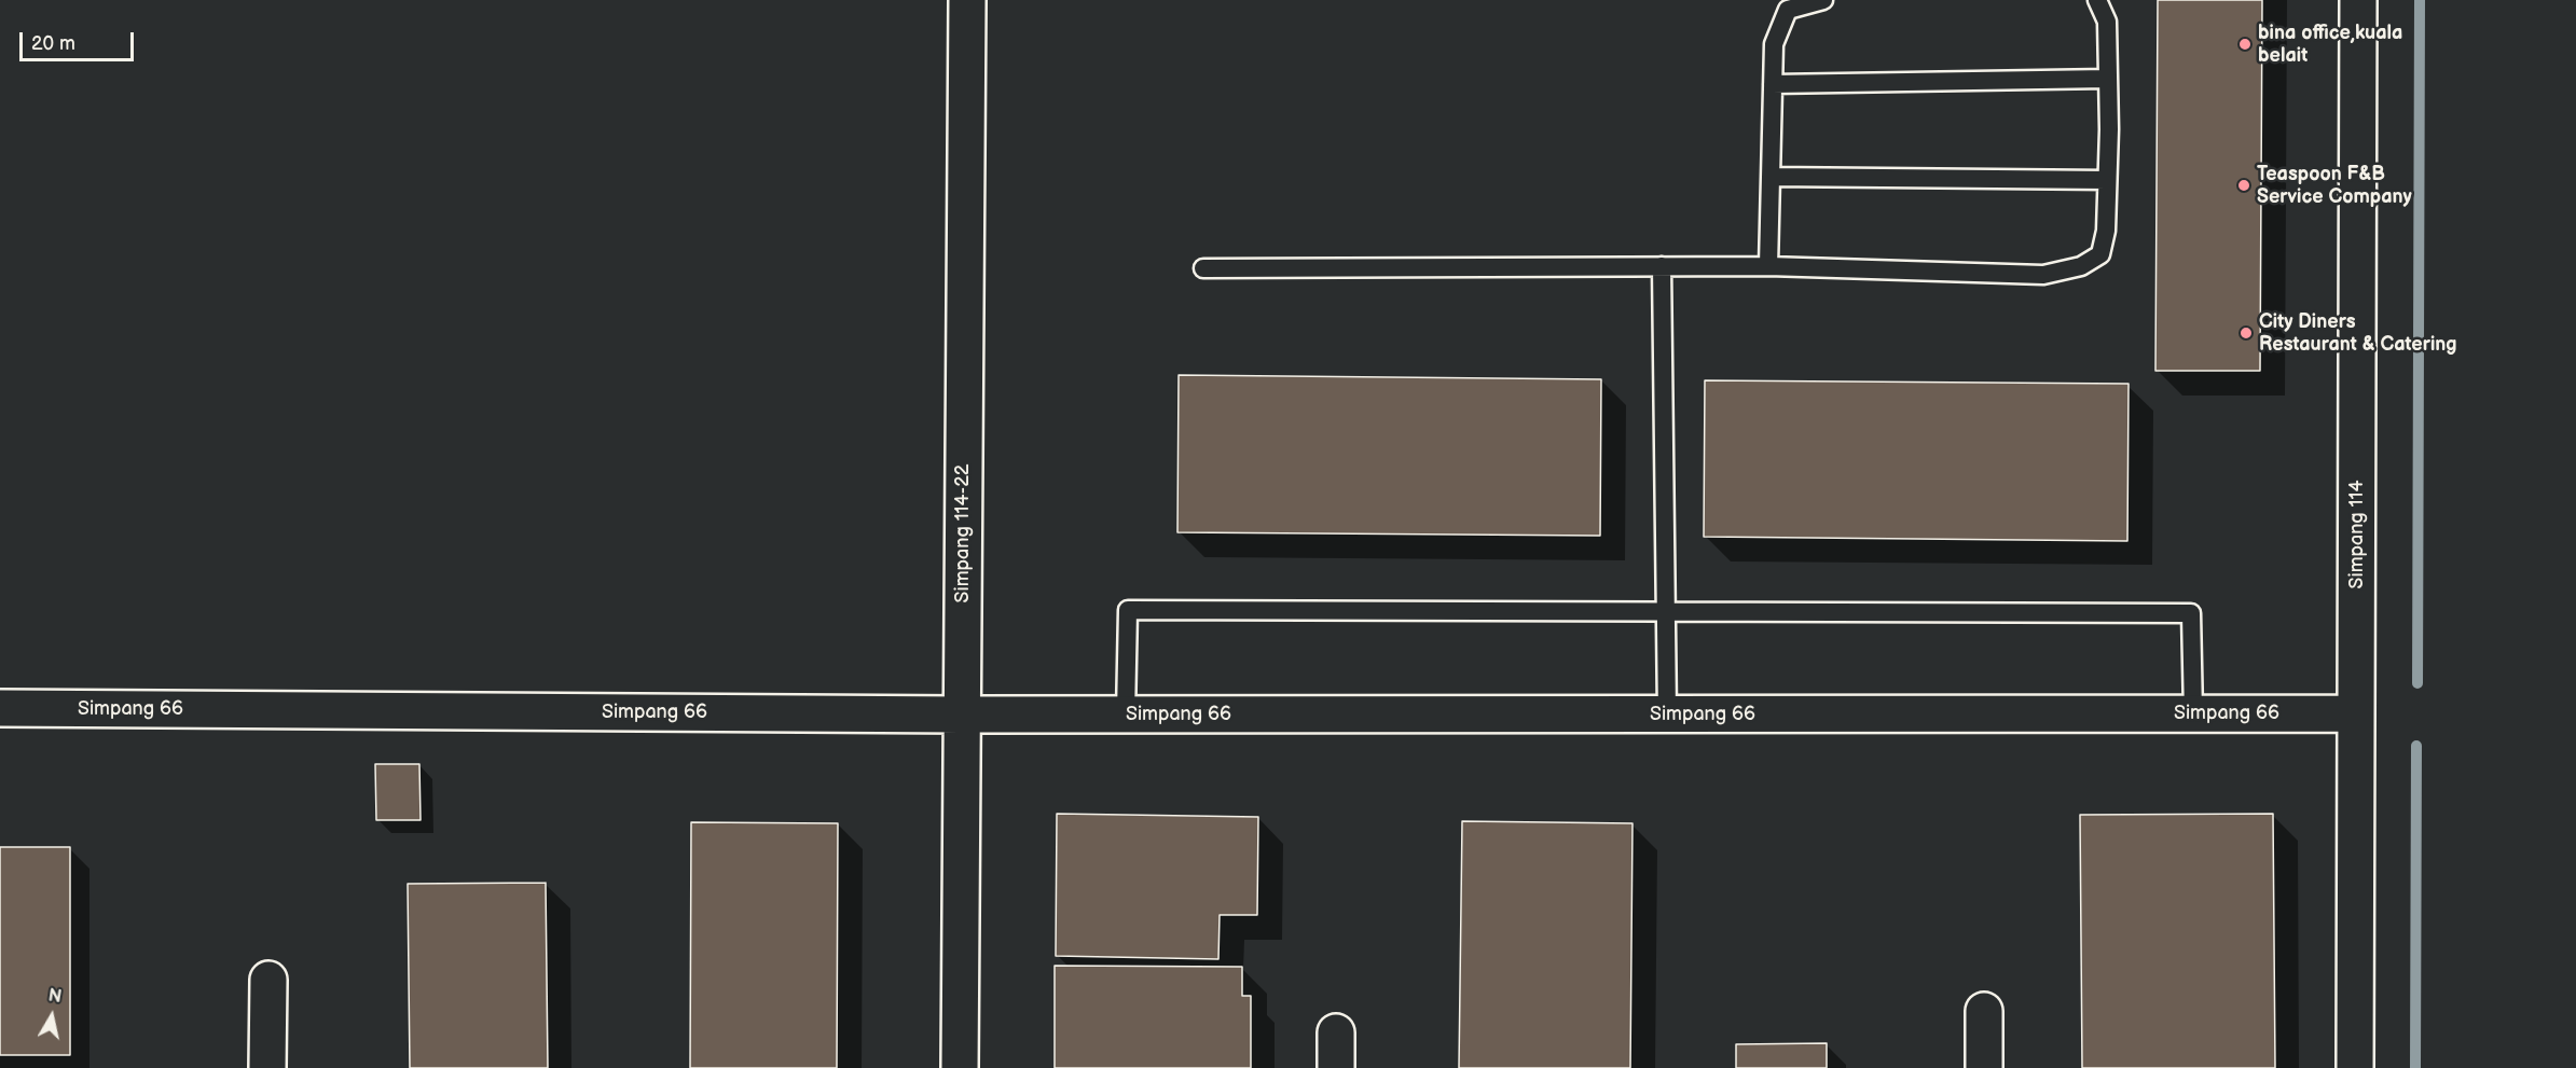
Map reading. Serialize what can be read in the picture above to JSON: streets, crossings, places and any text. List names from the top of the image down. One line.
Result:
{"streets":{"street":["Simpang 114-22","Simpang 114","Simpang 66"]},"crossings":[["Simpang 114-22","Simpang 66"],["Simpang 114","Simpang 66"]],"places":["bina office,kuala belait","Teaspoon F&B Service Company","City Diners Restaurant & Catering"],"scale_bar":"20 m","north":"top"}
